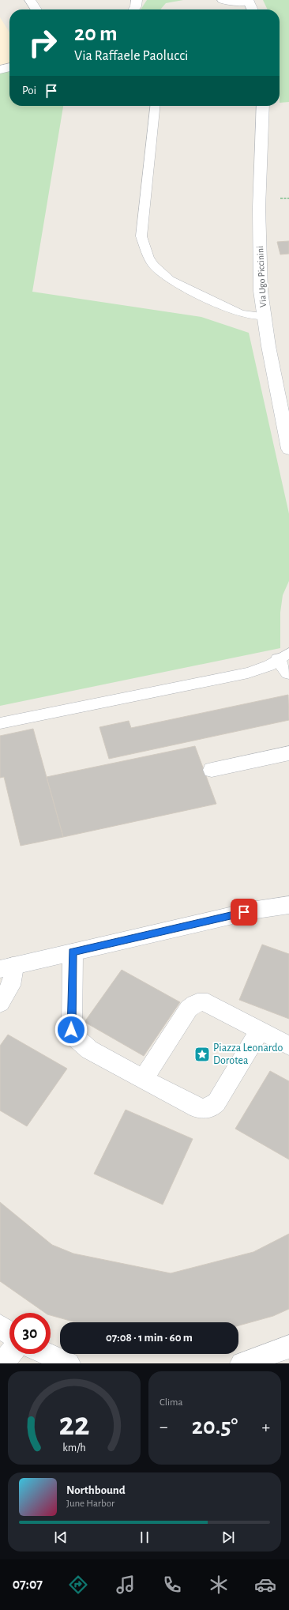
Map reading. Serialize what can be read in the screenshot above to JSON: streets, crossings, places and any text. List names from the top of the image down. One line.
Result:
{"streets":{"main road":["Via Ugo Piccinini"]},"places":{"place":["Piazza Leonardo Dorotea"]},"page":{"turn":["20 m","Via Raffaele Paolucci"],"then":"Poi","limit":"30","trip":"07:08 · 1 min · 60 m","tile":"Clima","heat":["−","20.5°","+"],"song":["Northbound","June Harbor"],"tabs":"07:07","gauge":["22","km/h"]}}
